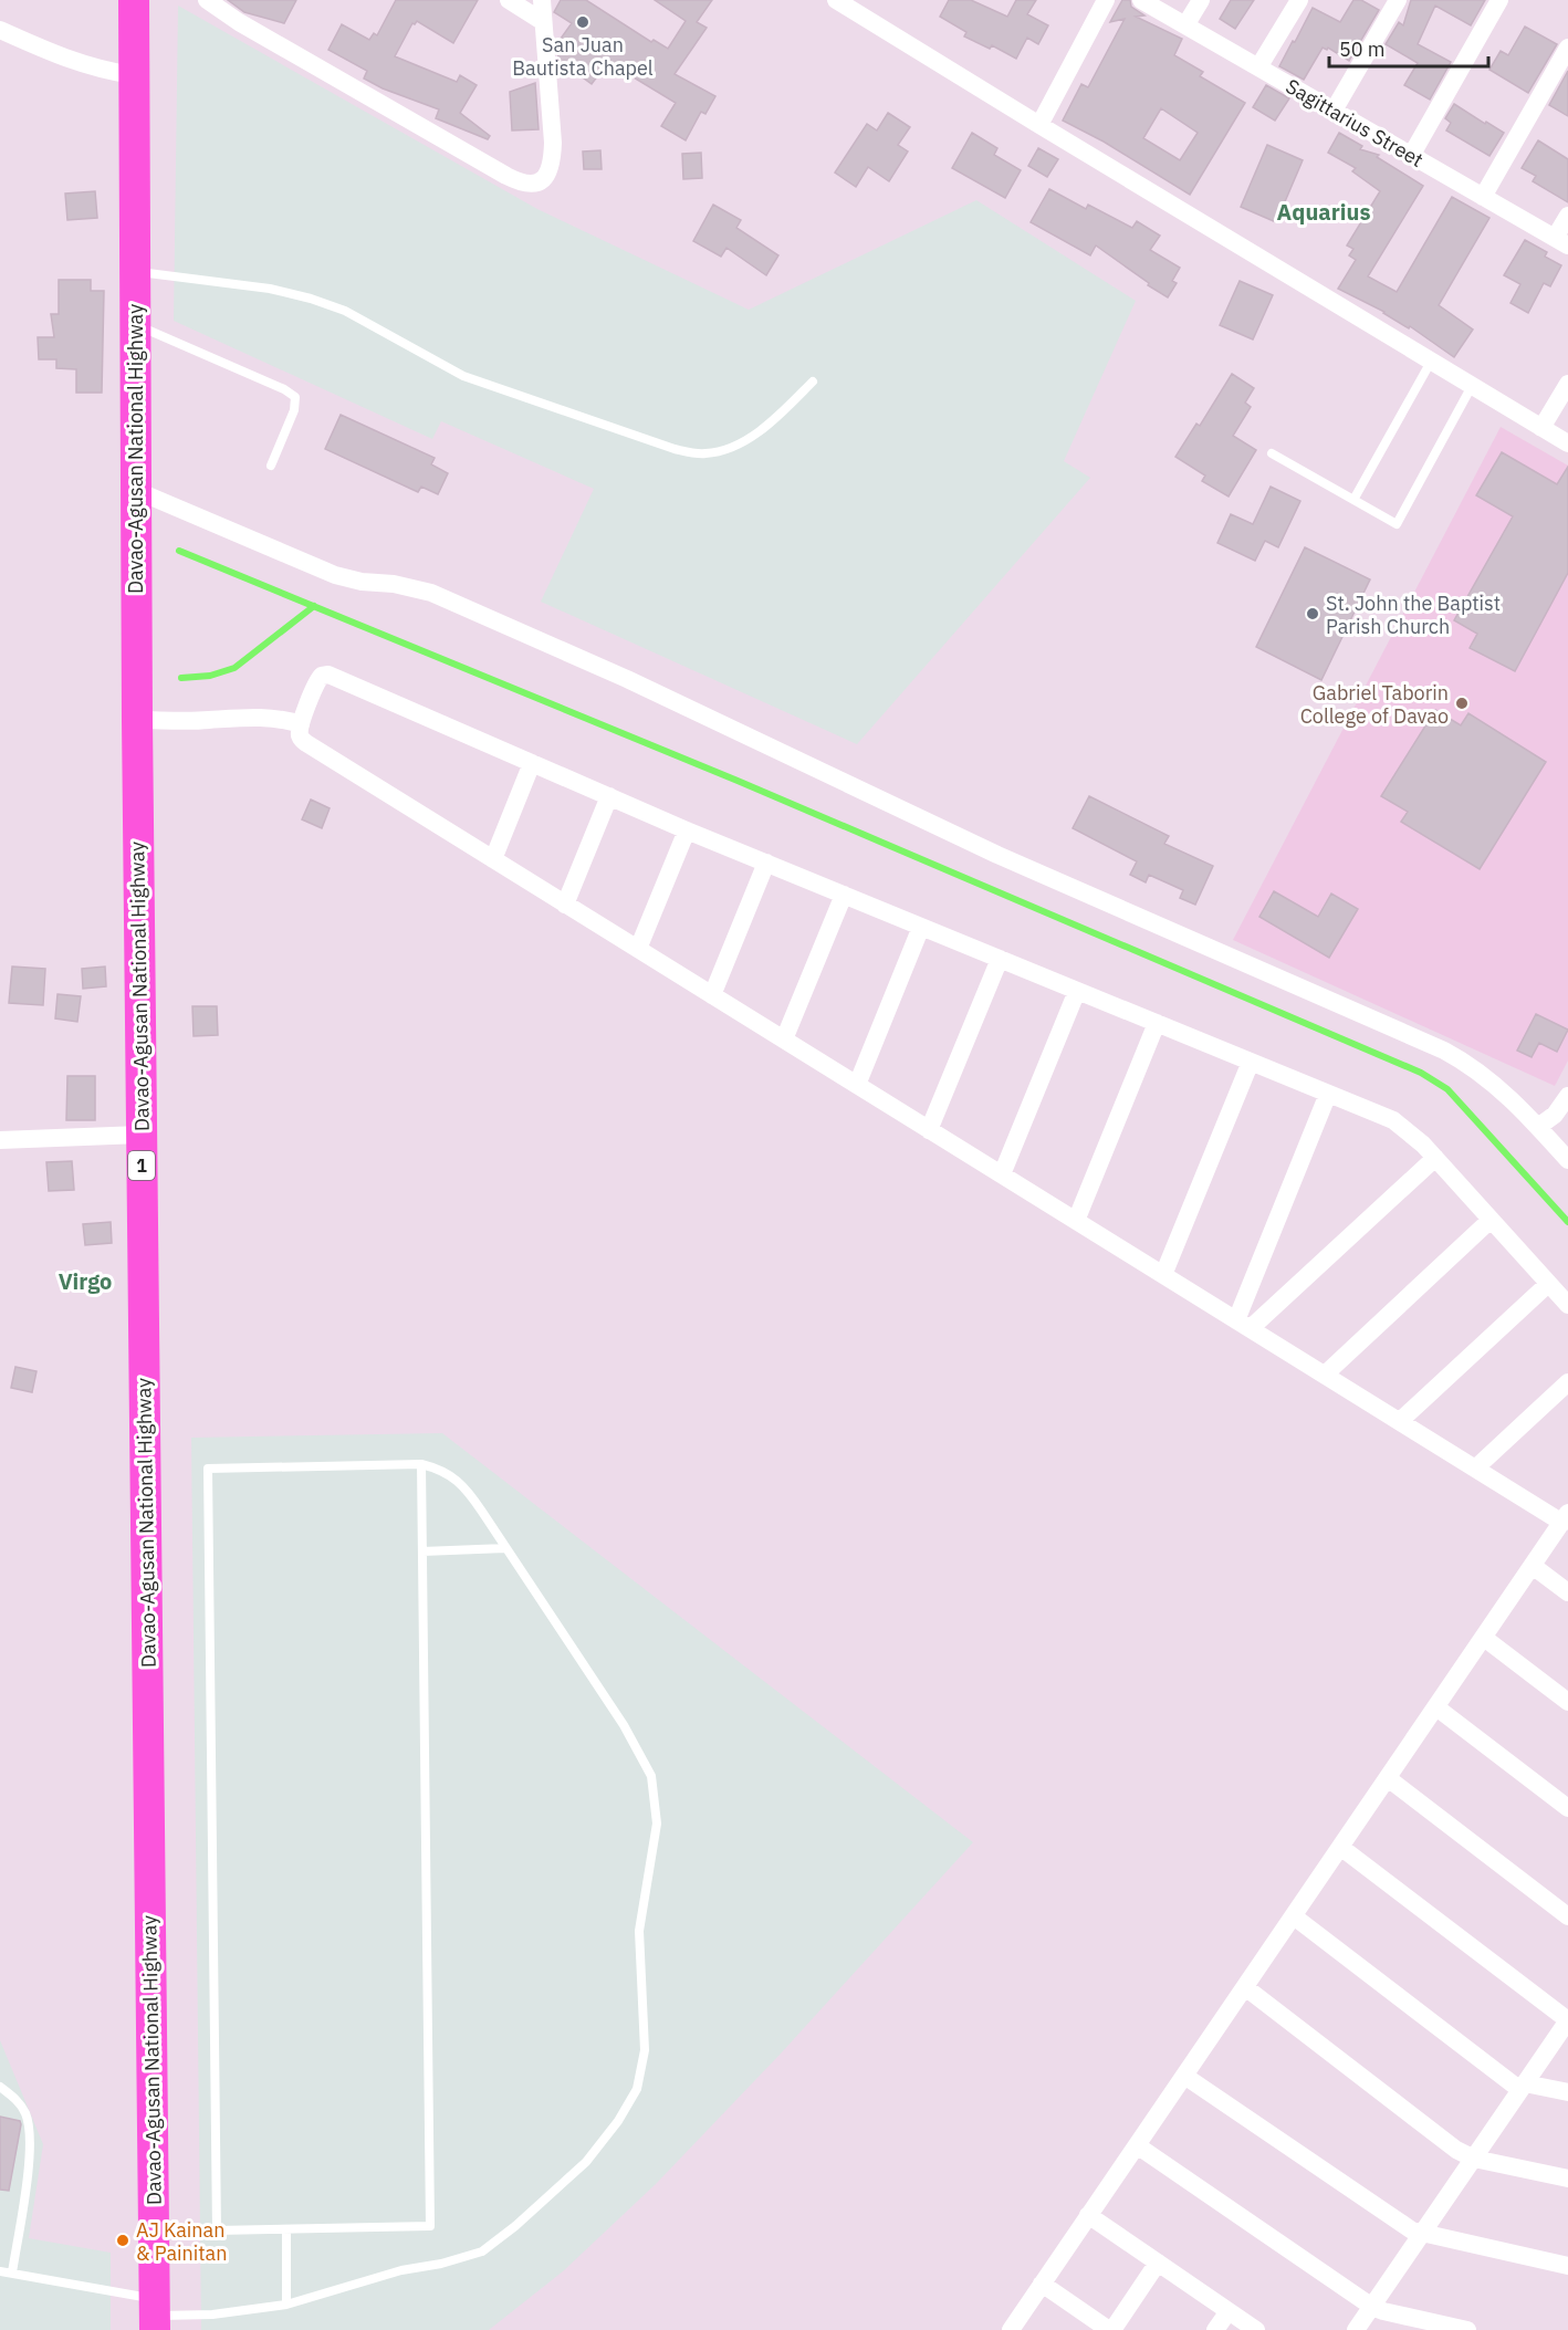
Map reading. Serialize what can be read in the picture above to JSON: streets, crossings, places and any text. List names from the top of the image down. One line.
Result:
{"streets":{"highway":["Davao-Agusan National Highway","1"],"street":["Sagittarius Street"]},"districts":["Aquarius","Virgo"],"places":["San Juan Bautista Chapel","St. John the Baptist Parish Church","Gabriel Taborin College of Davao","AJ Kainan & Painitan"],"scale_bar":"50 m"}
